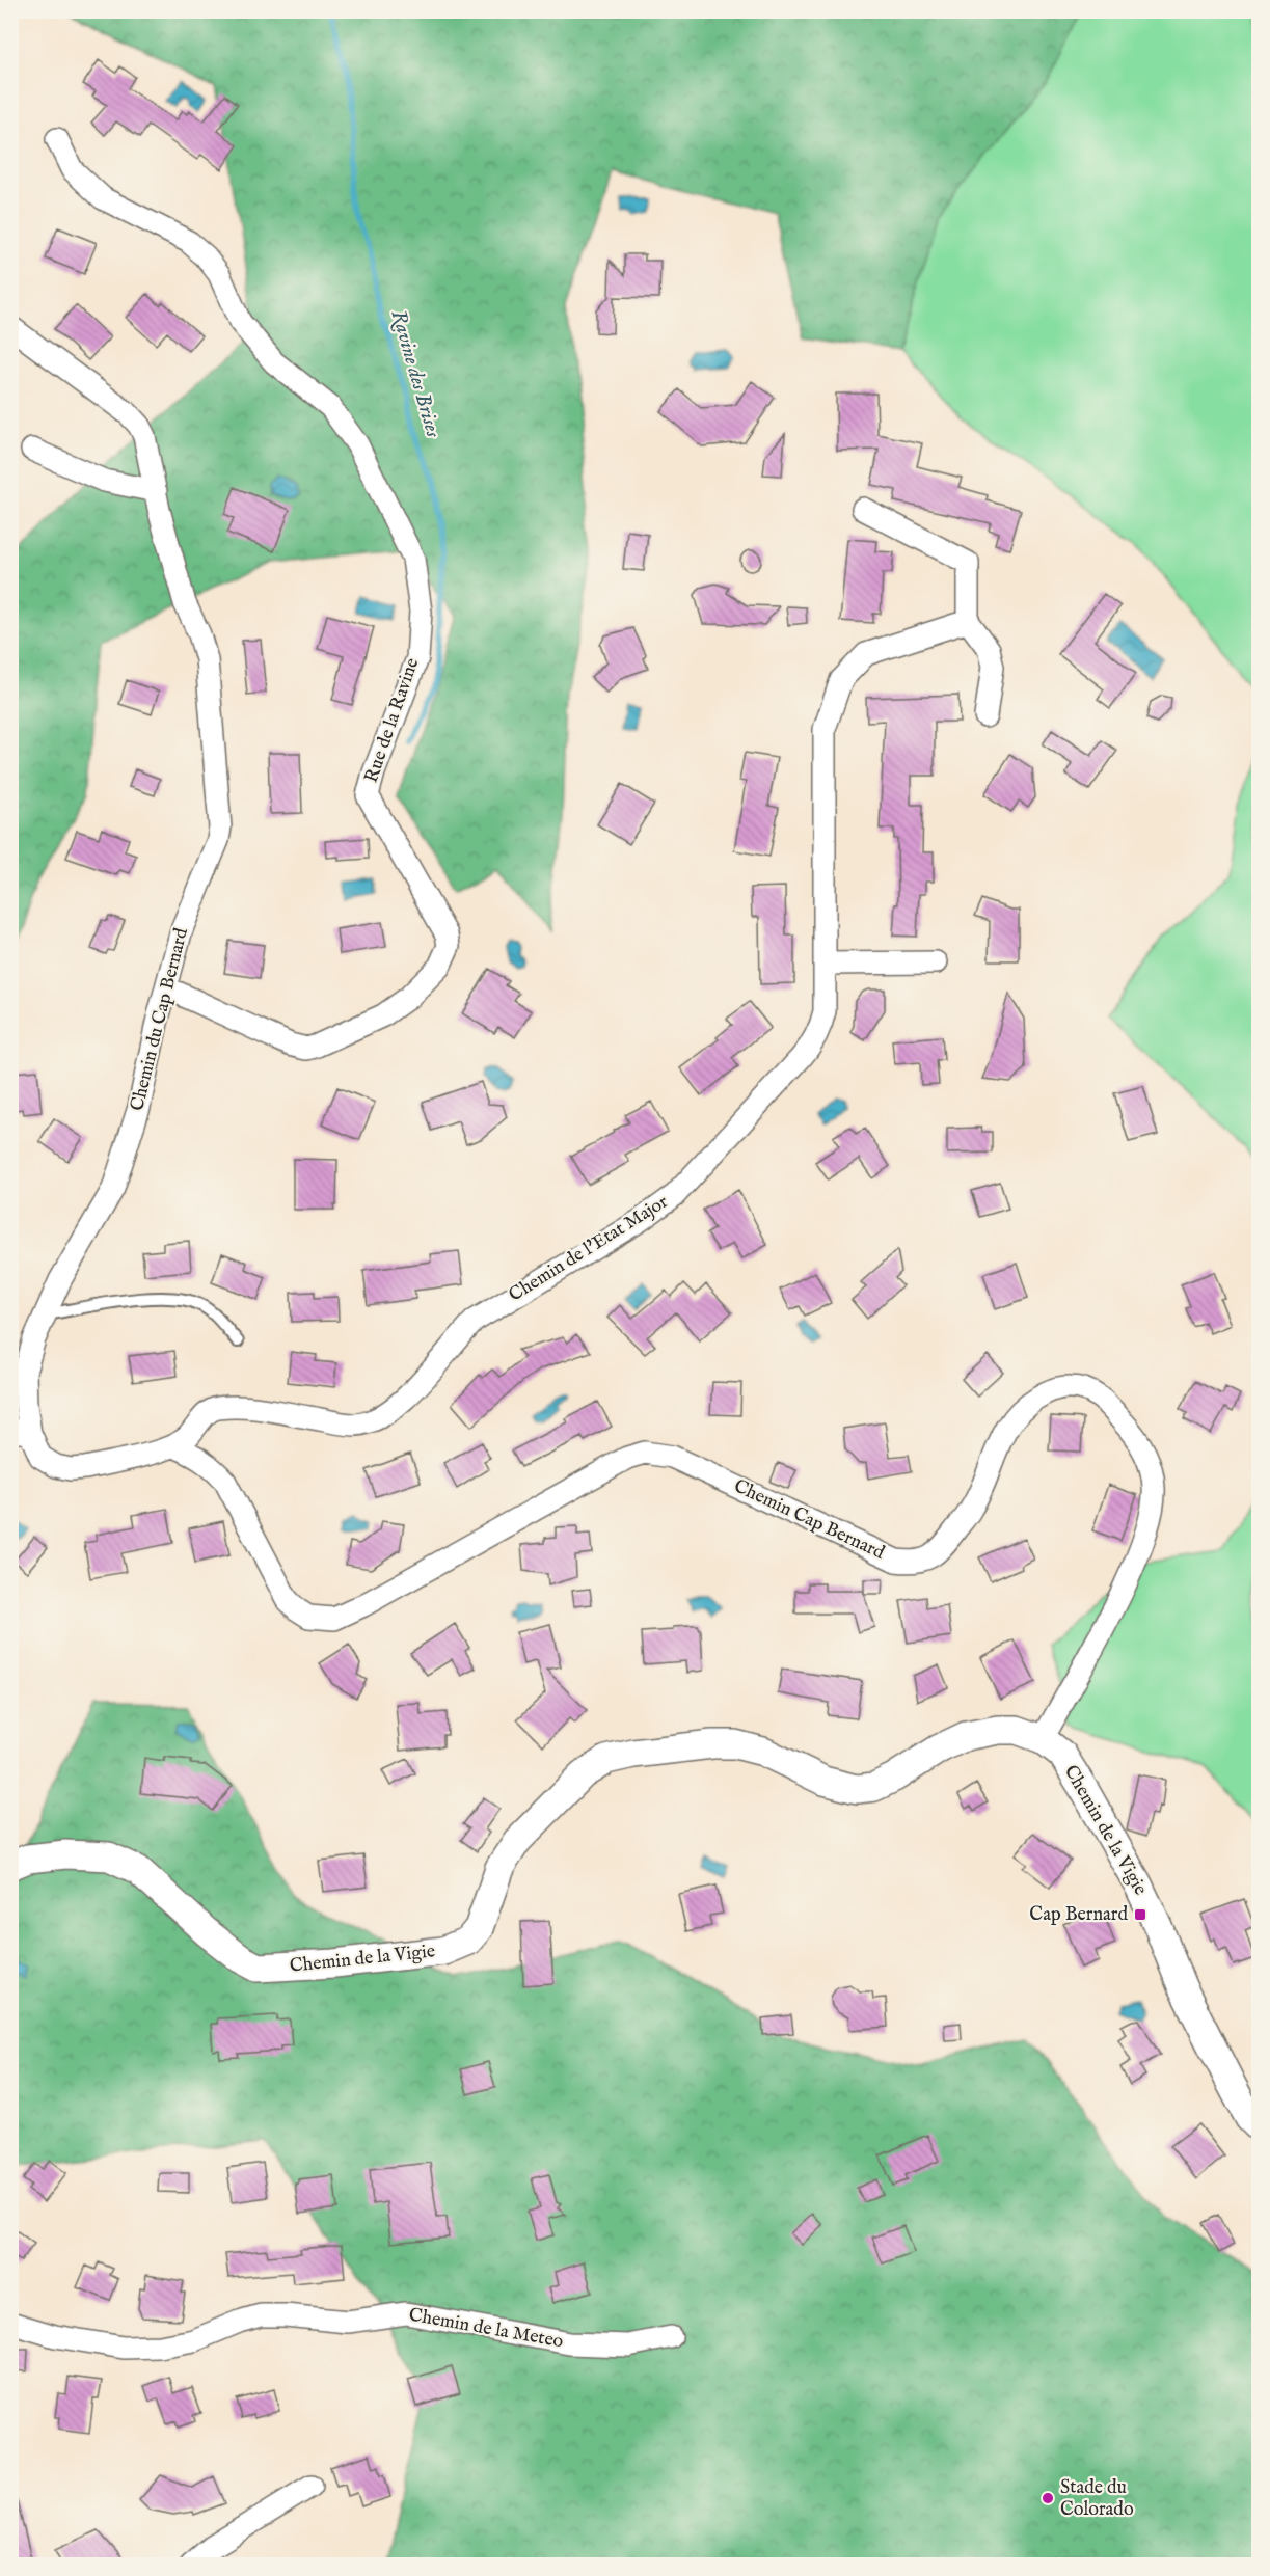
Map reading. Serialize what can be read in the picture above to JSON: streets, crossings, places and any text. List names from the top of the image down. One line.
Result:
{"streets":{"street":["Rue de la Ravine","Chemin du Cap Bernard","Chemin de l'Etat Major","Chemin Cap Bernard","Chemin de la Vigie","Chemin de la Meteo"]},"crossings":[["Rue de la Ravine","Chemin du Cap Bernard"],["Chemin du Cap Bernard","Chemin de l'Etat Major"],["Chemin de l'Etat Major","Chemin Cap Bernard"],["Chemin Cap Bernard","Chemin de la Vigie"]],"water":["Ravine des Brises"],"places":{"transit":["Cap Bernard"],"other":["Stade du Colorado"]}}
